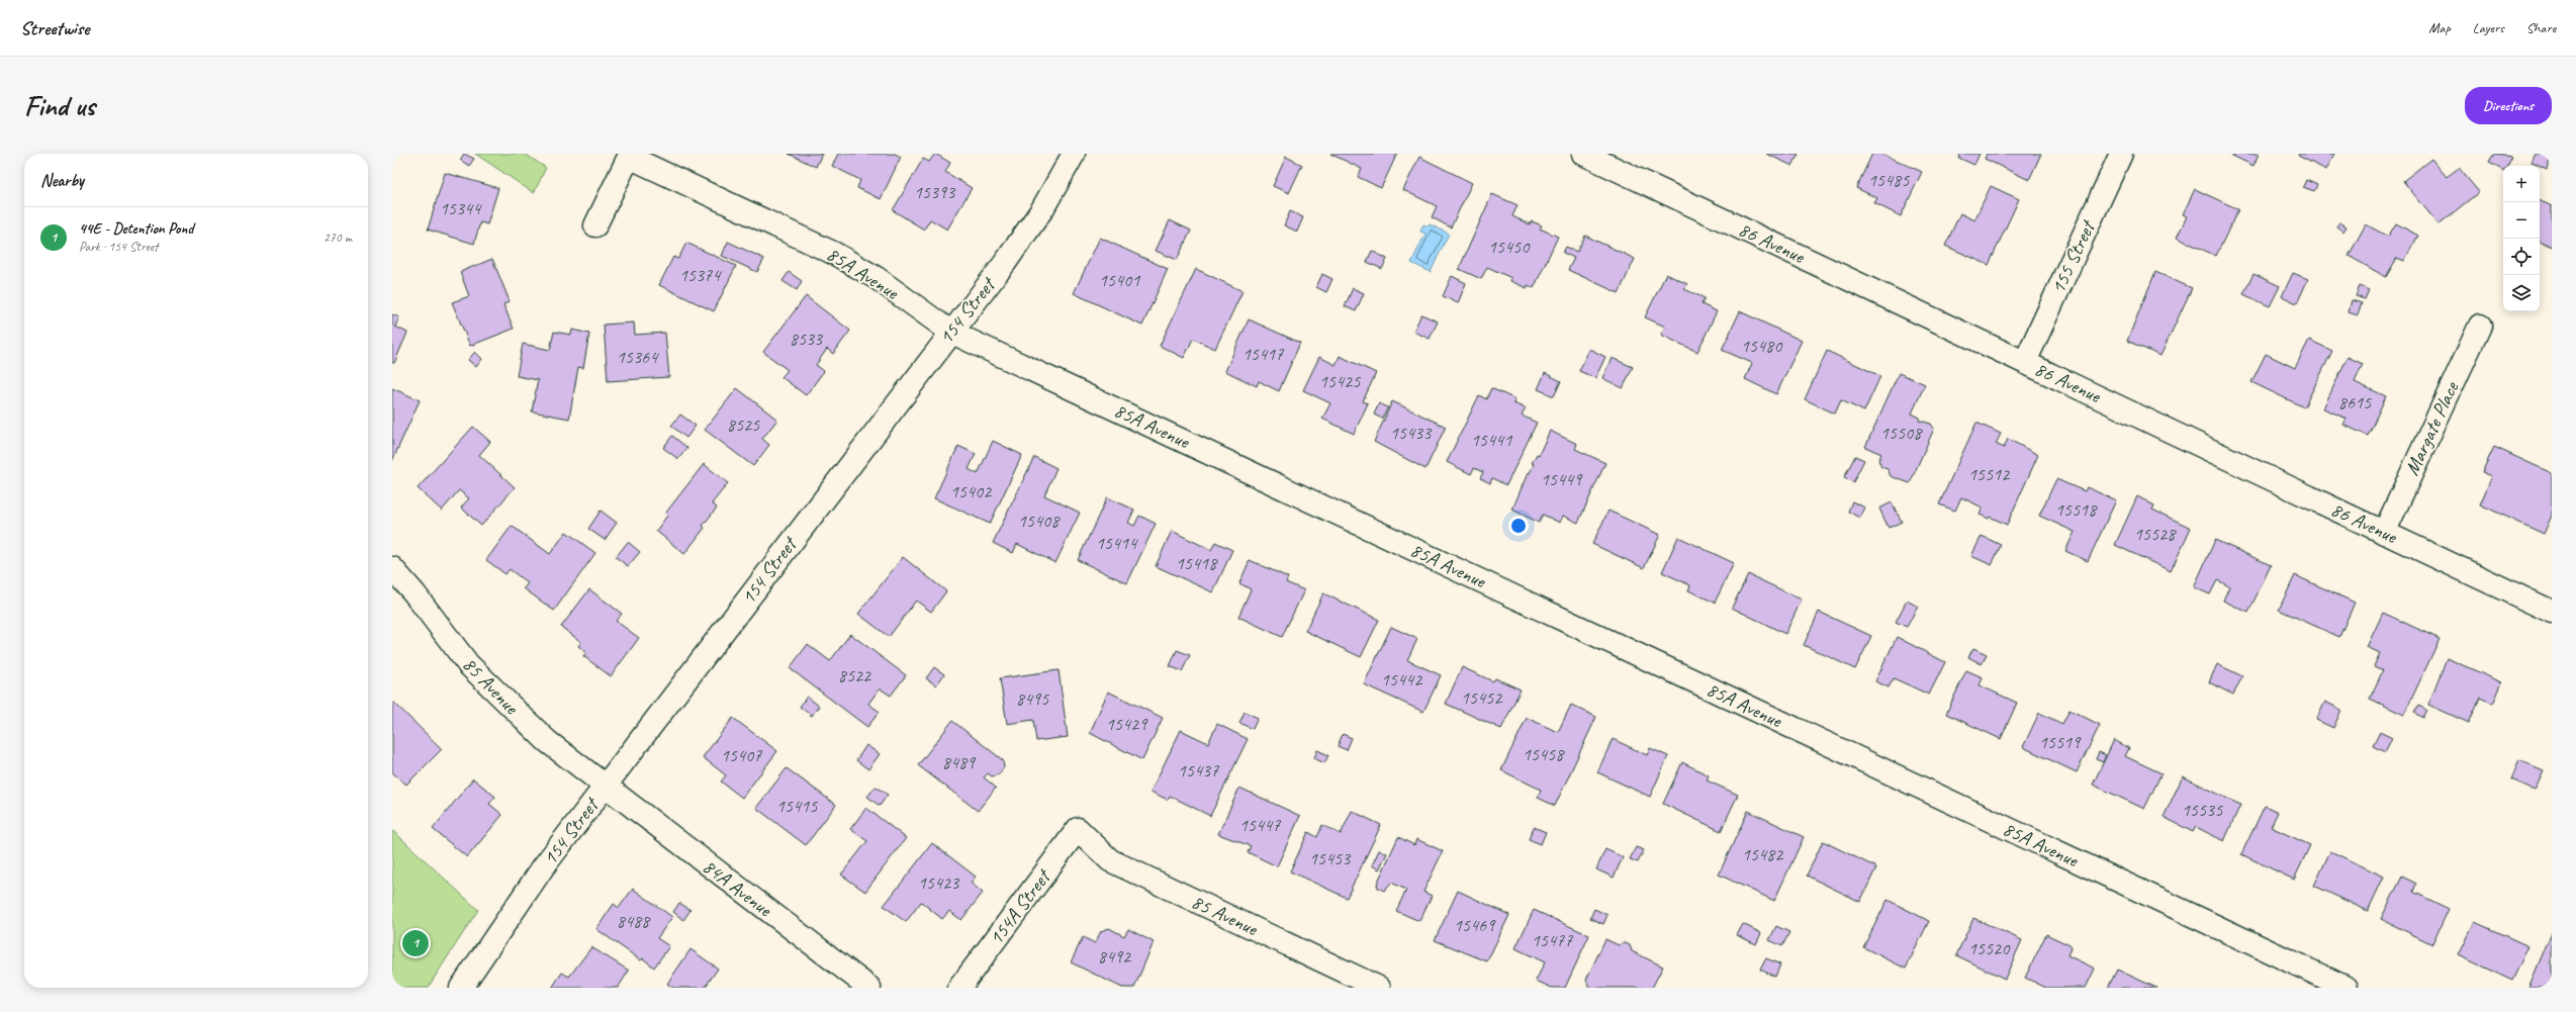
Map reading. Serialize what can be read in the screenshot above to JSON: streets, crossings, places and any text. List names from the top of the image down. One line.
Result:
{"streets":{"street":["86 Avenue","155 Street","85A Avenue","154 Street","Margate Place","85 Avenue","84A Avenue","154A Street"]},"crossings":[["86 Avenue","155 Street"],["86 Avenue","Margate Place"],["85A Avenue","154 Street"],["154 Street","85 Avenue"],["154 Street","84A Avenue"],["85 Avenue","84A Avenue"],["85 Avenue","154A Street"]],"house_numbers":["15485","15393","15344","15450","15374","15401","8533","15480","15417","15364","15425","8615","8525","15433","15508","15441","15512","15449","15402","15518","15408","15528","15414","15418","8522","15442","15452","8495","15429","15519","15458","15407","8489","15437","15415","15535","15447","15482","15453","15423","8488","15469","15477","15520","8492"],"page":{"header":"Streetwise","nav":["Map","Layers","Share"],"buttons":"Directions","title":"Find us","heading":"Nearby","map_buttons":["+","−"],"list":[{"mark":"1","name":"44E - Detention Pond","note":"Park · 154 Street","value":"270 m"}],"pins":"1"}}
